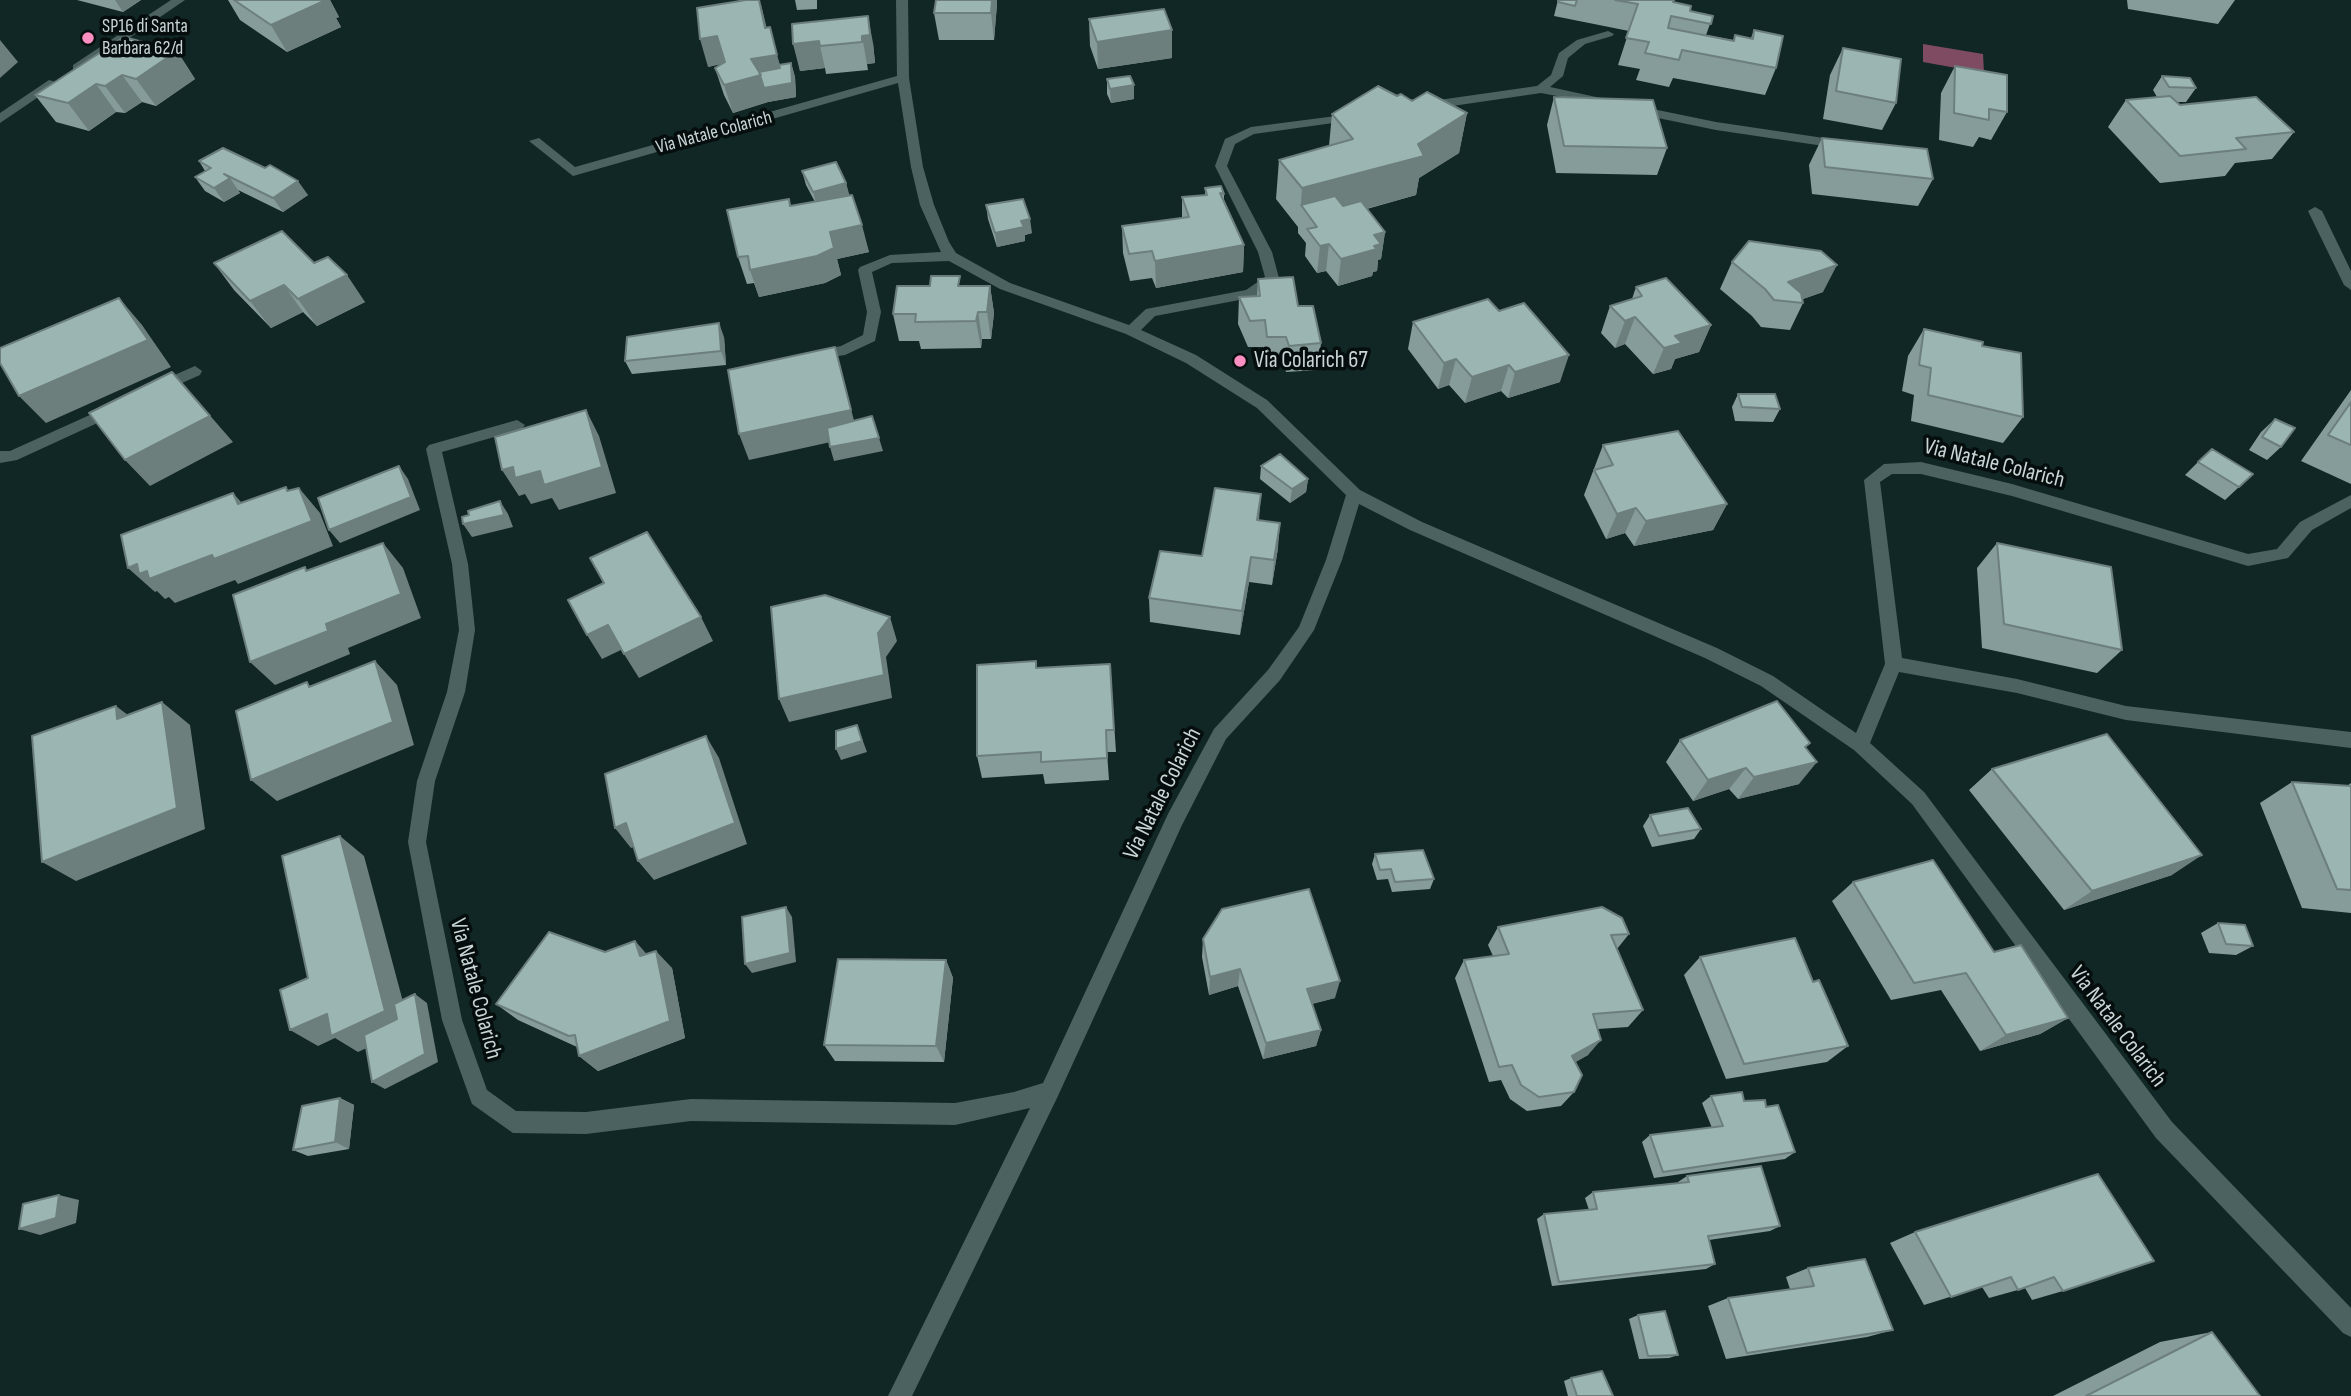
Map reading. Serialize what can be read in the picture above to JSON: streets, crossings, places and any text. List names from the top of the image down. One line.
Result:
{"streets":{"street":["Via Natale Colarich"]},"places":["SP16 di Santa Barbara 62/d","Via Colarich 67"]}
